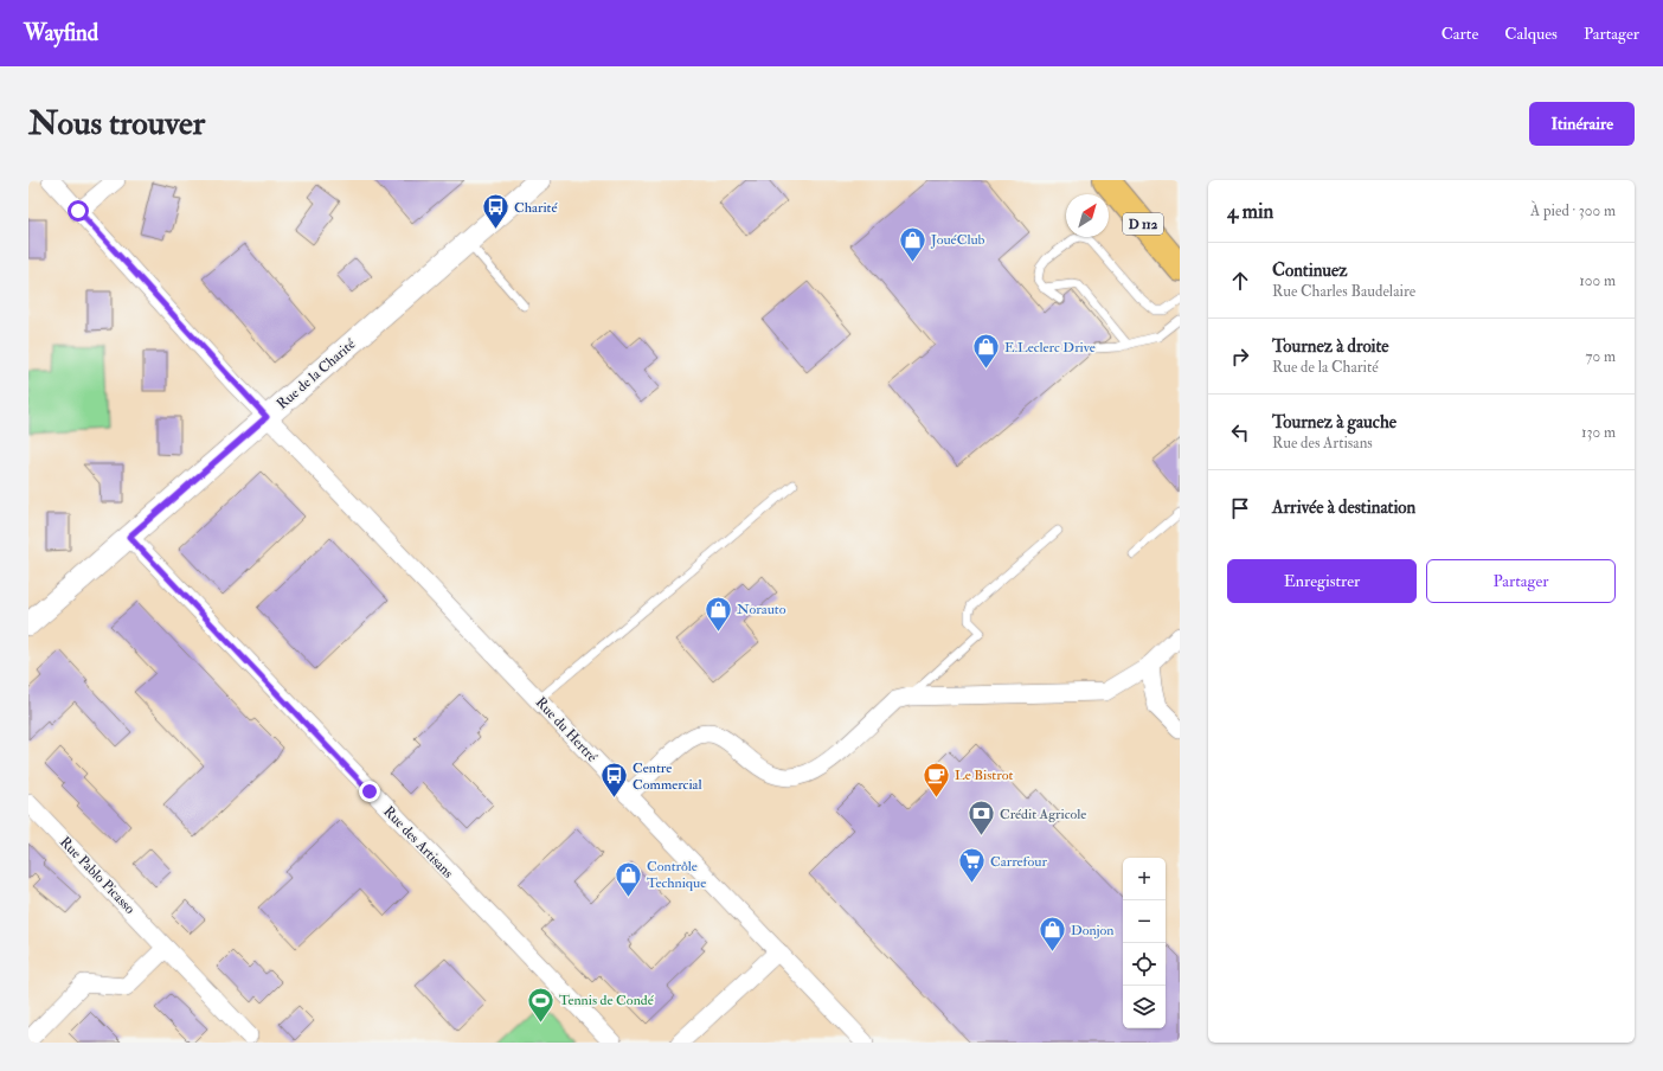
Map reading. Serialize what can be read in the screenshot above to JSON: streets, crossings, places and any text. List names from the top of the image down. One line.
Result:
{"streets":{"main road":["D 112"],"street":["Rue de la Charité","Rue du Hertré","Rue des Artisans","Rue Pablo Picasso"]},"crossings":[["Rue de la Charité","Rue du Hertré"],["Rue de la Charité","Rue des Artisans"]],"places":{"bus stop":["Charité","Centre Commercial"],"shop":["JouéClub","E.Leclerc Drive","Norauto","Contrôle Technique","Donjon"],"cafe":["Le Bistrot"],"bank":["Crédit Agricole"],"supermarket":["Carrefour"],"sports":["Tennis de Condé"]},"north":"top right","page":{"header":"Wayfind","nav":["Carte","Calques","Partager"],"buttons":["Itinéraire",["Enregistrer","Partager"]],"title":"Nous trouver","heading":["4 min","À pied · 300 m"],"list":[["Continuez","Rue Charles Baudelaire","100 m"],["Tournez à droite","Rue de la Charité","70 m"],["Tournez à gauche","Rue des Artisans","130 m"],"Arrivée à destination"],"map_buttons":["+","−"]}}
